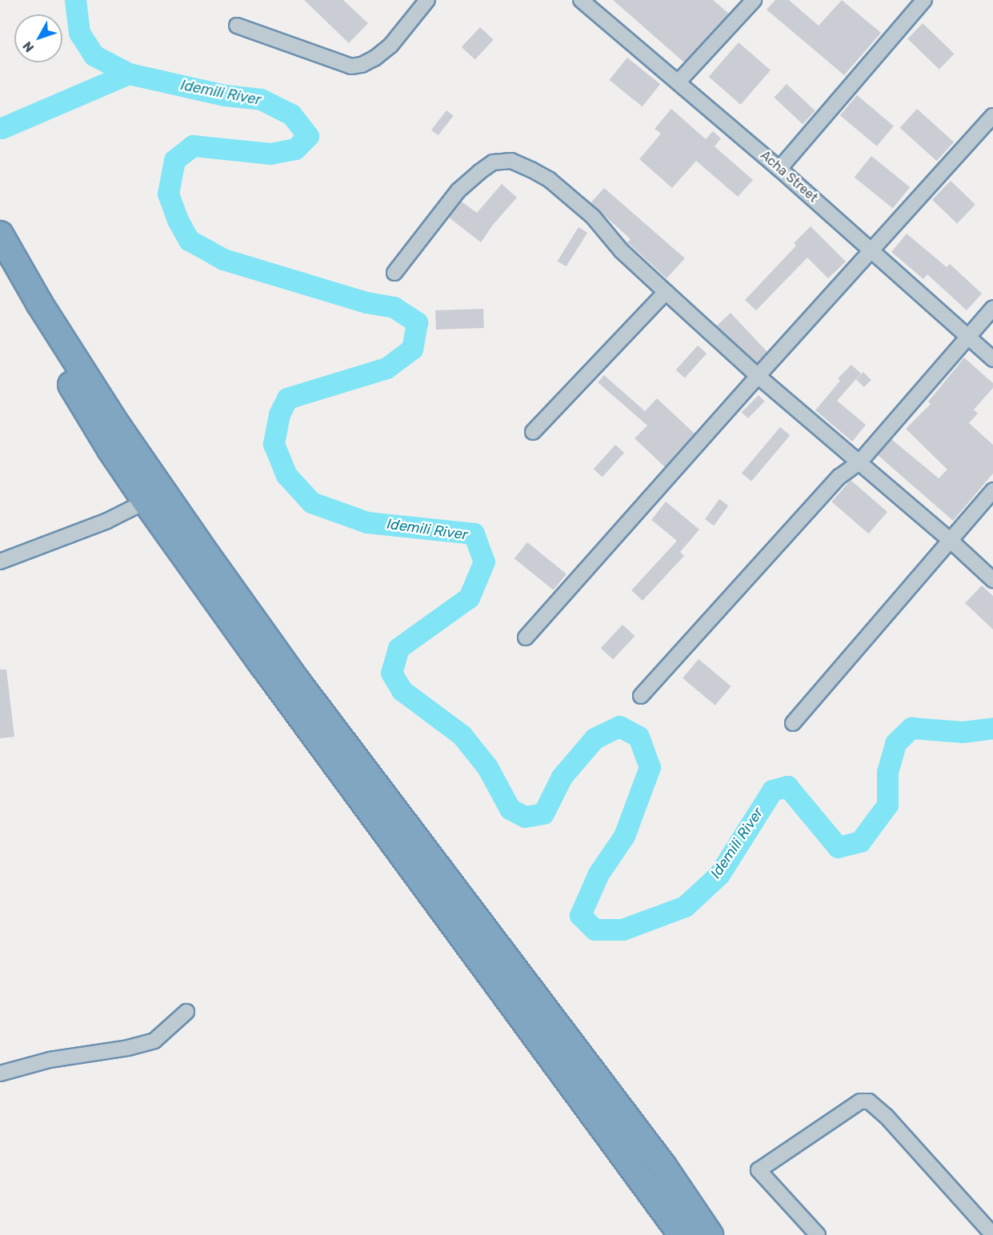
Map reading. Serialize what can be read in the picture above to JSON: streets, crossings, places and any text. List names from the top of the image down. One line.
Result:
{"streets":{"street":["Acha Street"]},"water":["Idemili River"],"north":"bottom left"}
